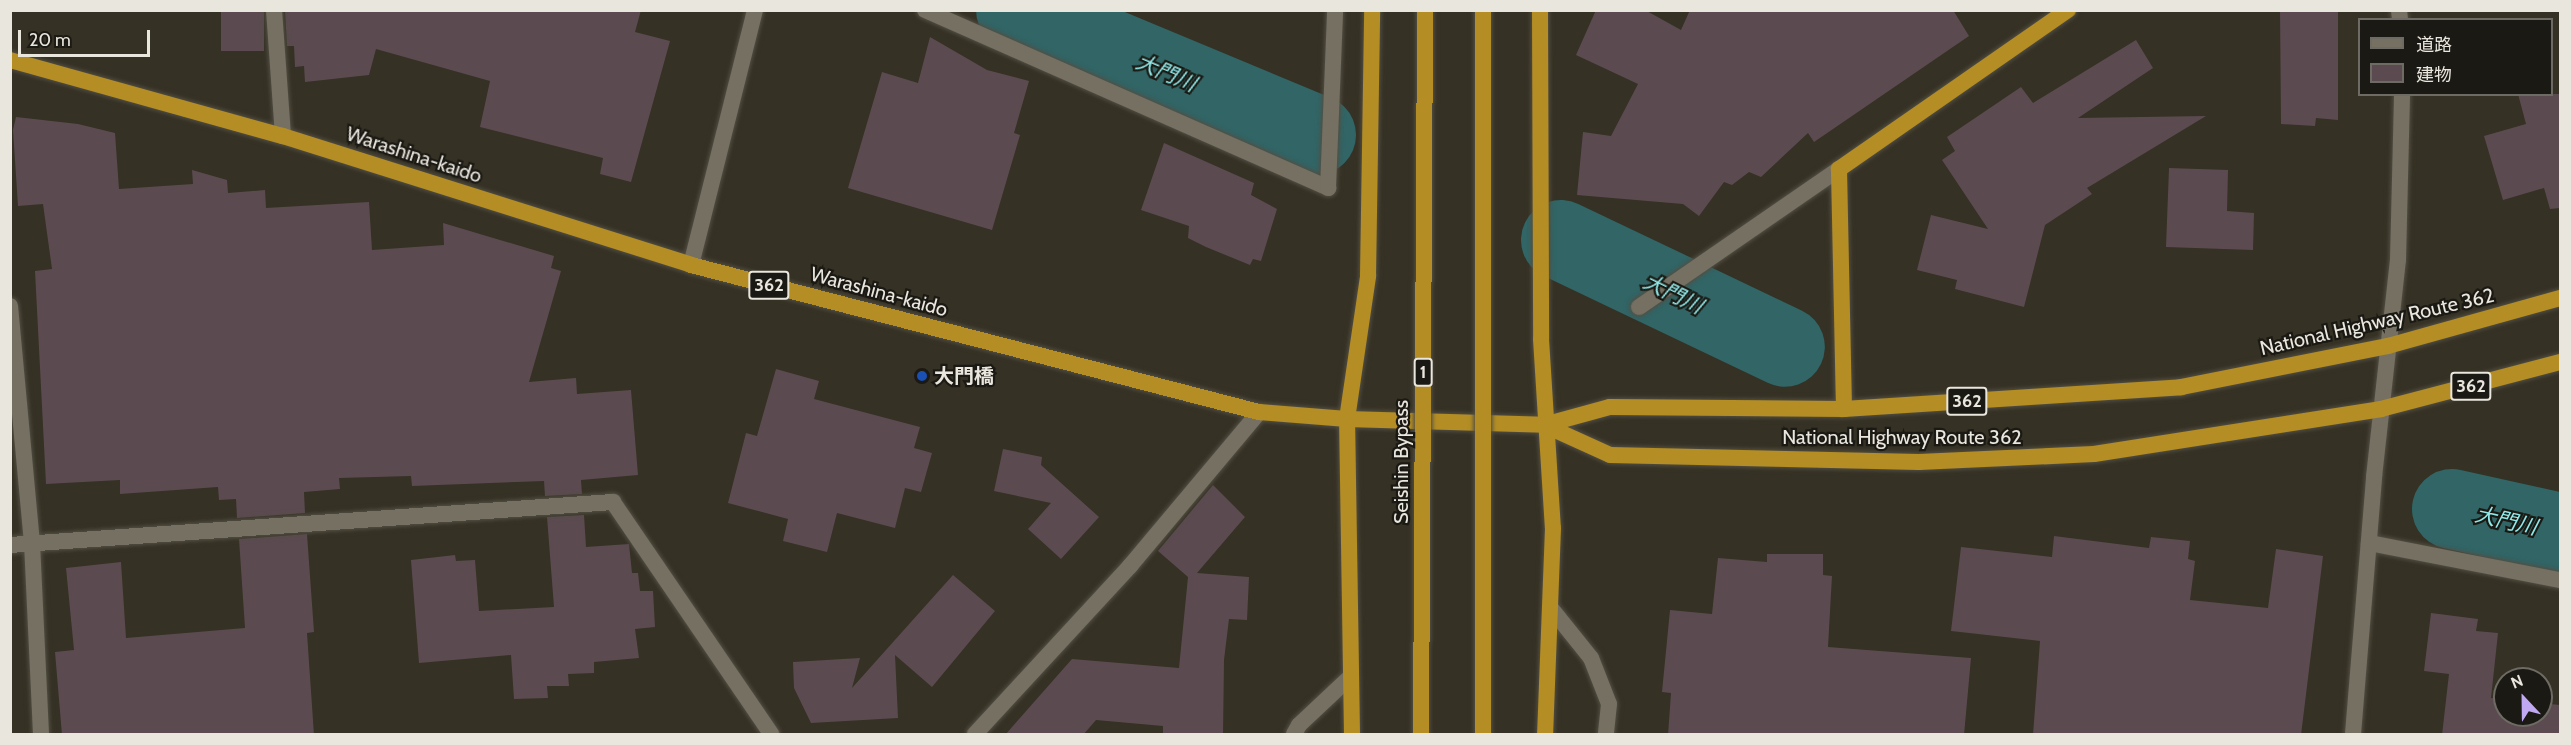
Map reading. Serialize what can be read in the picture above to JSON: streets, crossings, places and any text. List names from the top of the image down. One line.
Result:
{"streets":{"highway":["Warashina-kaido","362","National Highway Route 362","1","Seishin Bypass"]},"crossings":[["Warashina-kaido","National Highway Route 362"]],"water":["大門川"],"places":["大門橋"],"legend":["道路","建物"],"scale_bar":"20 m","north":"top"}
